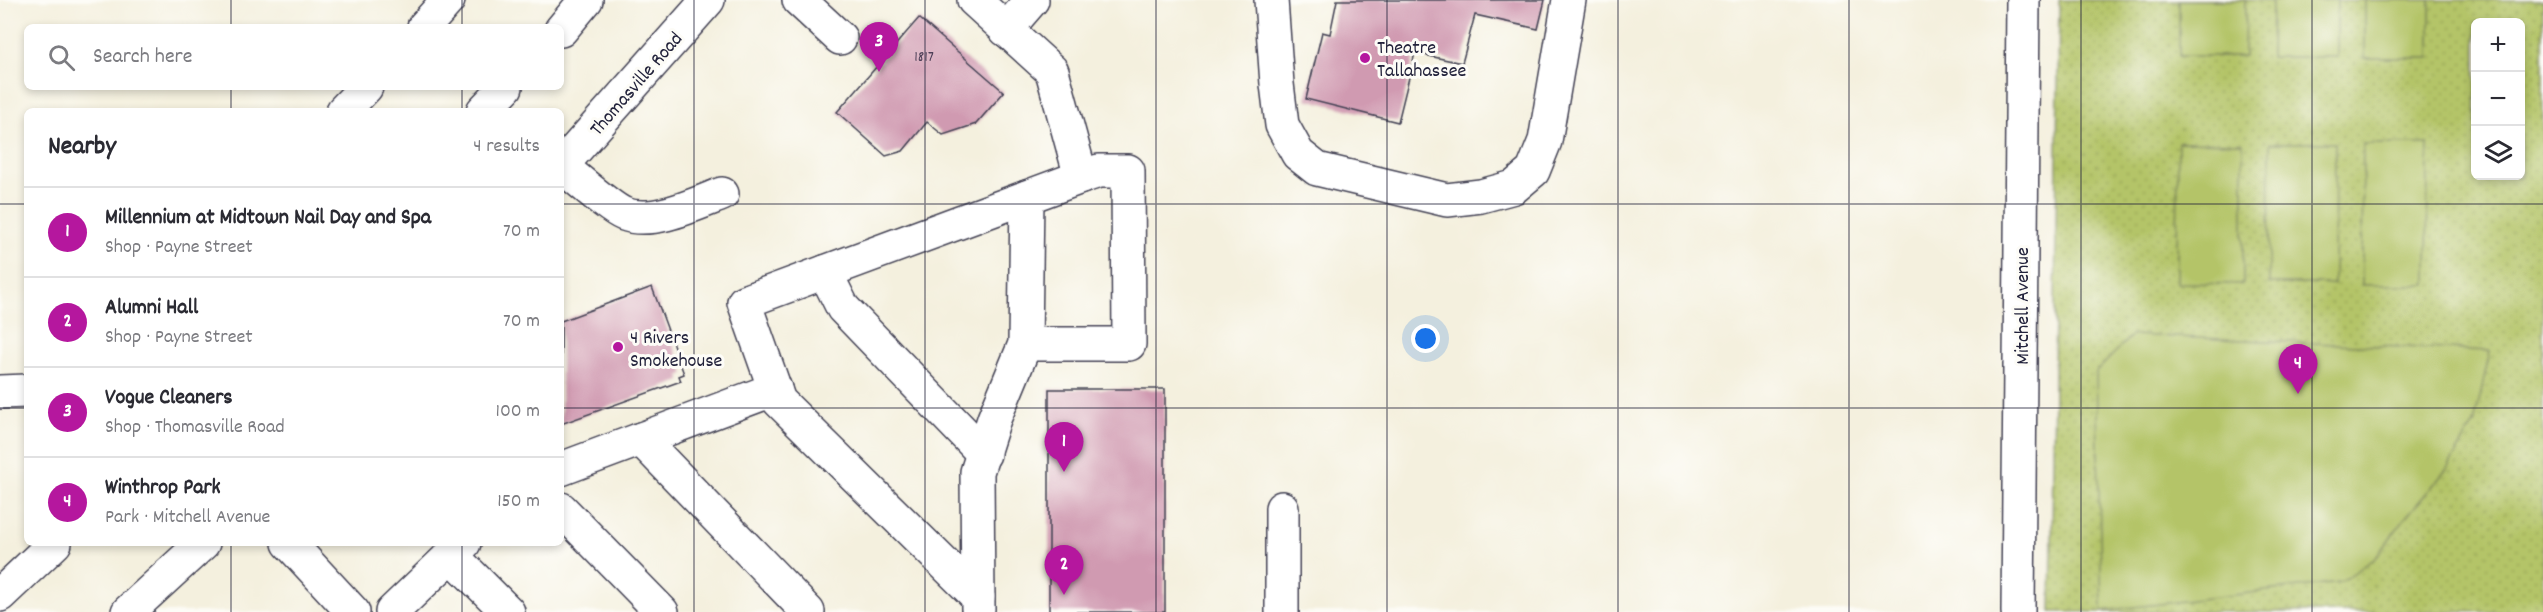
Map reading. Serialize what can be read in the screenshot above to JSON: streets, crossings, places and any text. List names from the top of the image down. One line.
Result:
{"streets":{"street":["Thomasville Road","Mitchell Avenue"]},"places":["Theatre Tallahassee","4 Rivers Smokehouse"],"house_numbers":["1817"],"page":{"map_buttons":["+","−"],"pins":["3","4","1","2"],"search":"Search here","heading":["Nearby","4 results"],"list":[{"mark":"1","name":"Millennium at Midtown Nail Day and Spa","note":"Shop · Payne Street","value":"70 m"},{"mark":"2","name":"Alumni Hall","note":"Shop · Payne Street","value":"70 m"},{"mark":"3","name":"Vogue Cleaners","note":"Shop · Thomasville Road","value":"100 m"},{"mark":"4","name":"Winthrop Park","note":"Park · Mitchell Avenue","value":"150 m"}]}}
